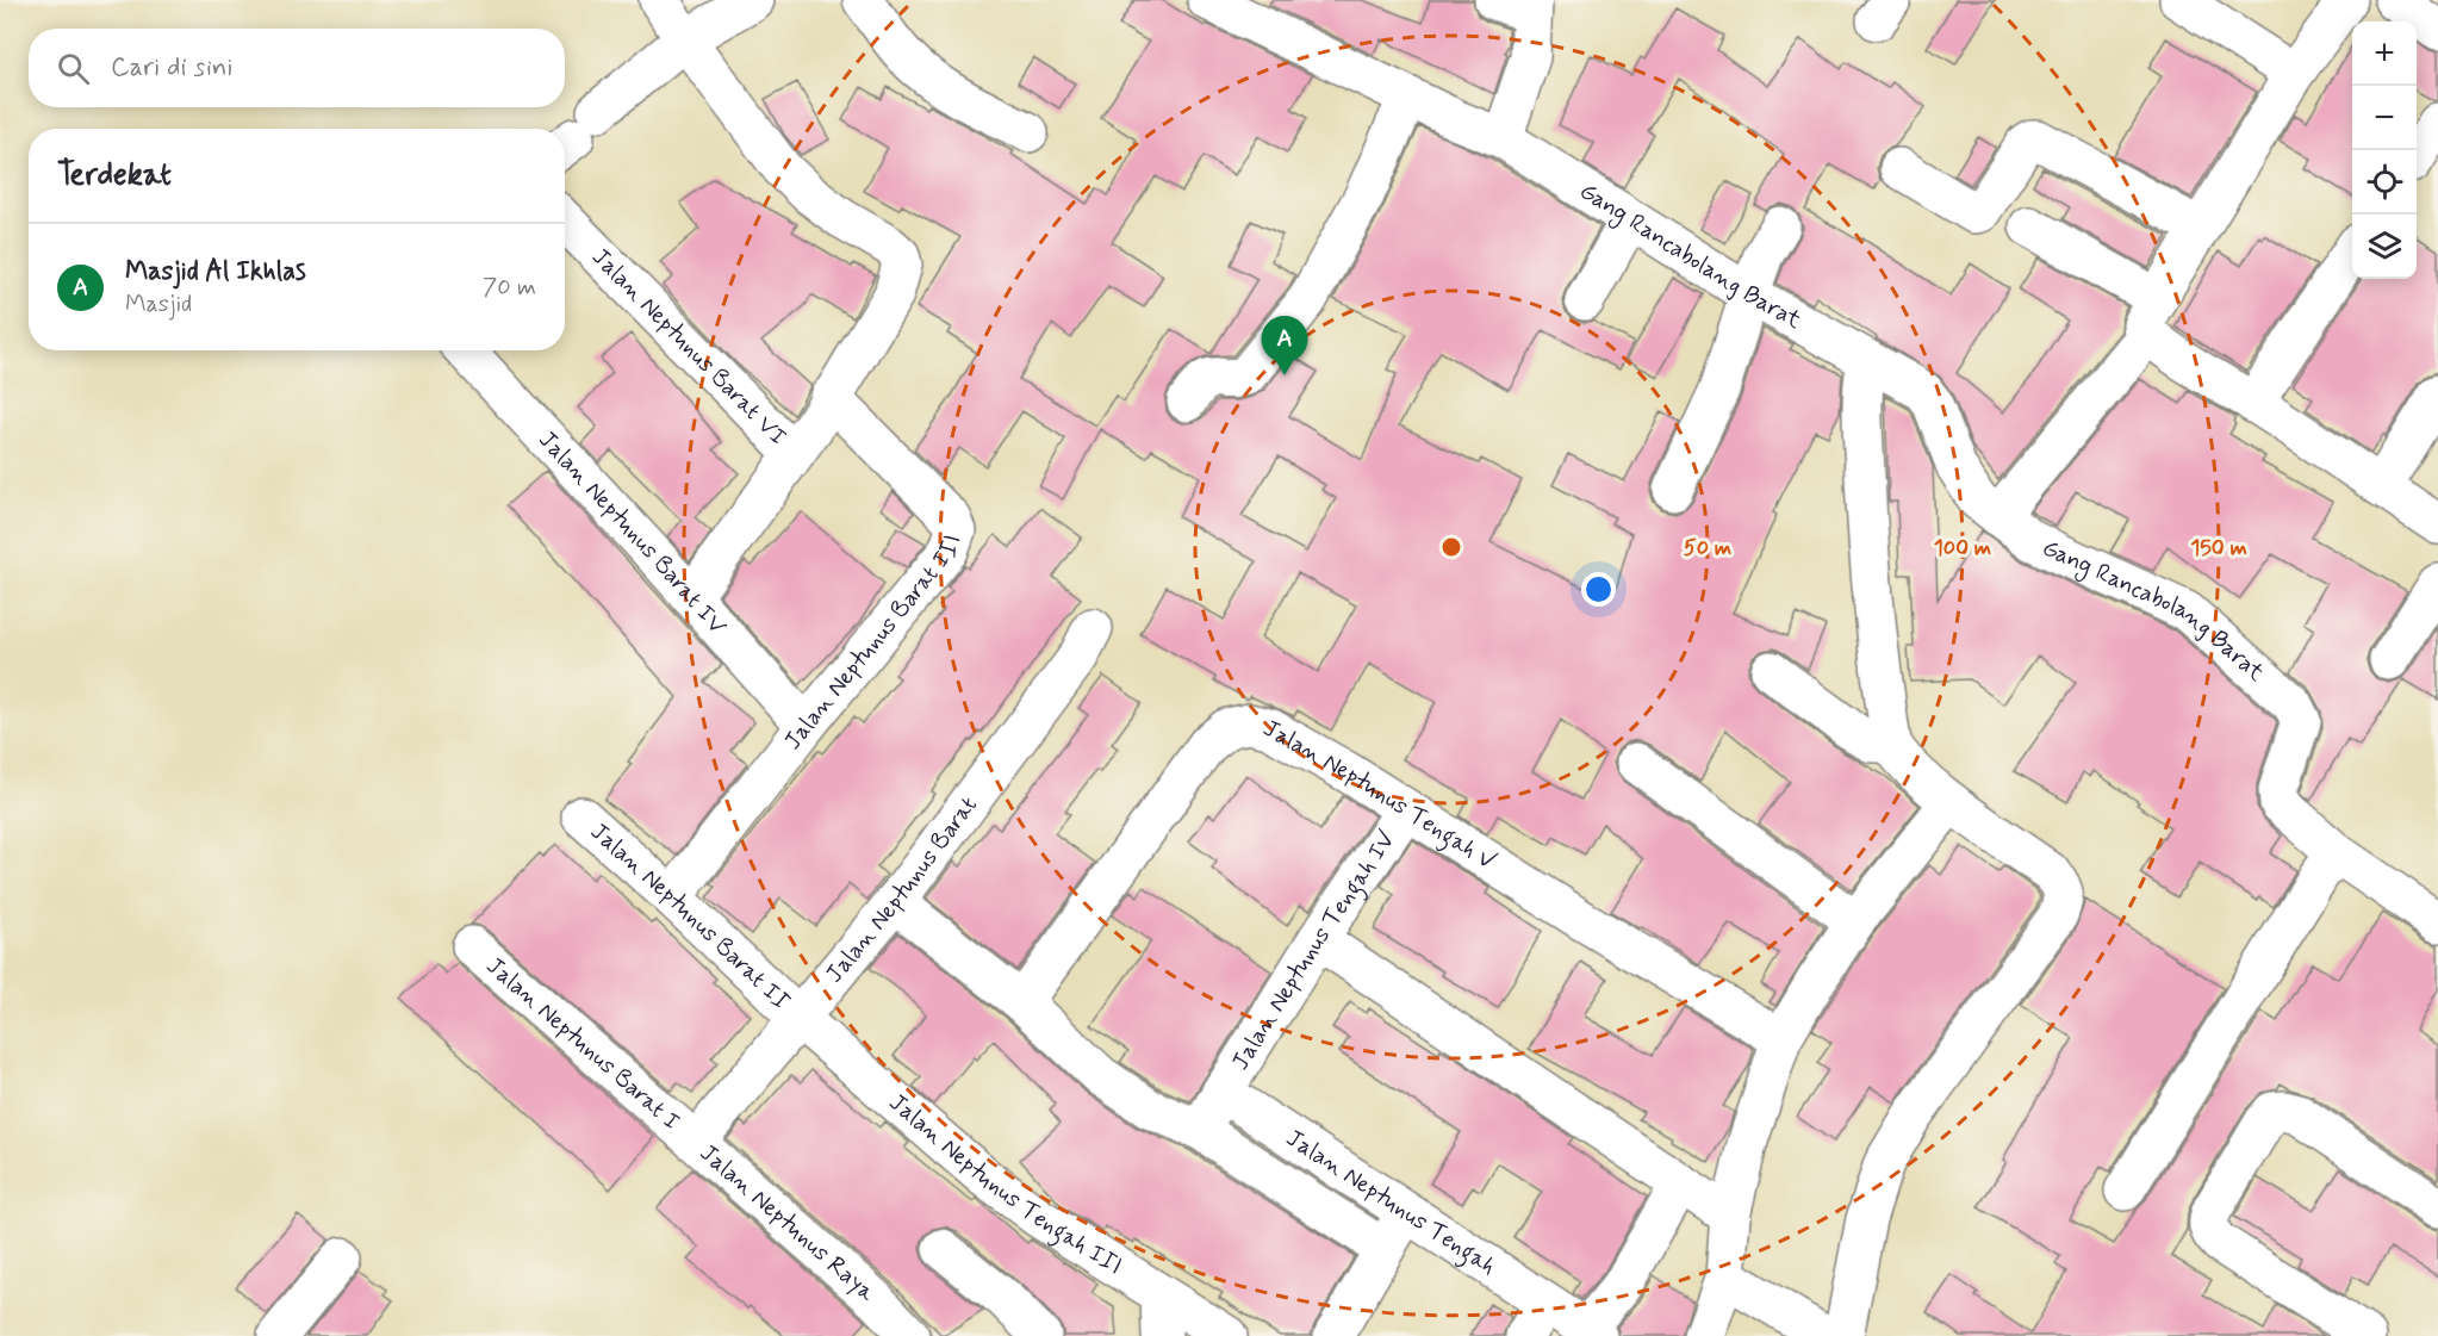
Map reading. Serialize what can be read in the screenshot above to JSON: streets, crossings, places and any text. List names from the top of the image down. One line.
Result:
{"streets":{"street":["Gang Rancabolang Barat","Jalan Neptunus Barat VI","Jalan Neptunus Barat IV","Jalan Neptunus Barat III","Jalan Neptunus Tengah V","Jalan Neptunus Barat","Jalan Neptunus Barat II","Jalan Neptunus Tengah IV","Jalan Neptunus Barat I","Jalan Neptunus Tengah III","Jalan Neptunus Tengah","Jalan Neptunus Raya"]},"crossings":[["Jalan Neptunus Barat IV","Jalan Neptunus Barat III"],["Jalan Neptunus Barat III","Jalan Neptunus Barat II"],["Jalan Neptunus Tengah V","Jalan Neptunus Tengah IV"],["Jalan Neptunus Tengah V","Jalan Neptunus Tengah"],["Jalan Neptunus Barat","Jalan Neptunus Barat II"],["Jalan Neptunus Barat","Jalan Neptunus Barat I"],["Jalan Neptunus Barat","Jalan Neptunus Tengah III"],["Jalan Neptunus Barat","Jalan Neptunus Tengah"],["Jalan Neptunus Barat","Jalan Neptunus Raya"],["Jalan Neptunus Barat II","Jalan Neptunus Tengah III"],["Jalan Neptunus Tengah IV","Jalan Neptunus Tengah"],["Jalan Neptunus Barat I","Jalan Neptunus Raya"]],"page":{"map_buttons":["+","−"],"search":"Cari di sini","heading":"Terdekat","list":[{"mark":"A","name":"Masjid Al Ikhlas","note":"Masjid","value":"70 m"}],"pins":"A"},"rings":["50 m","100 m","150 m"]}
